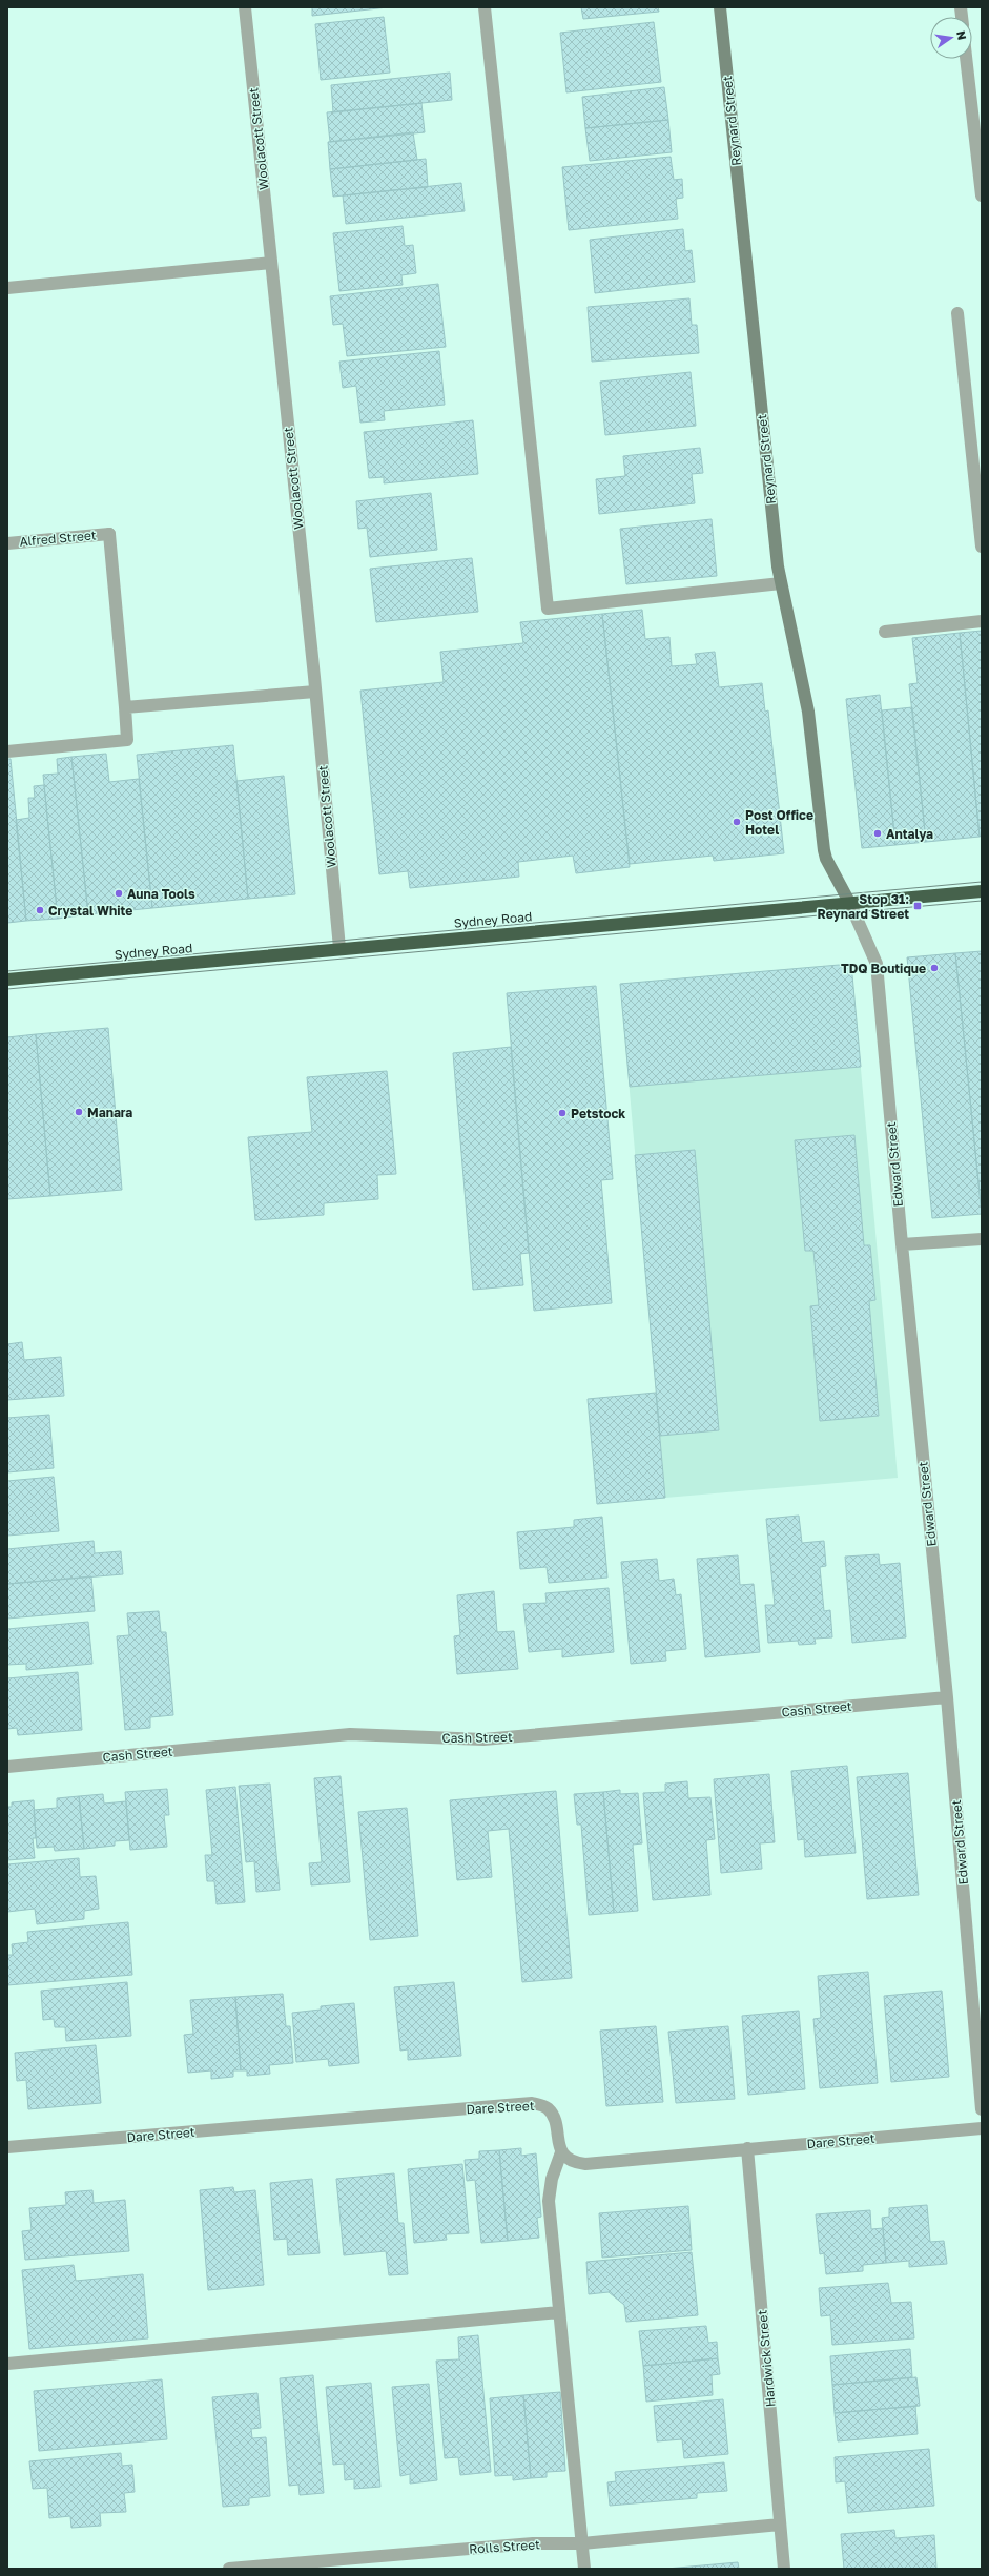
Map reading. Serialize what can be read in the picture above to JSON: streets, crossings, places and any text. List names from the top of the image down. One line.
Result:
{"streets":{"highway":["Sydney Road"],"street":["Reynard Street","Woolacott Street","Alfred Street","Edward Street","Cash Street","Dare Street","Hardwick Street","Rolls Street"]},"crossings":[["Reynard Street","Sydney Road"],["Reynard Street","Edward Street"],["Woolacott Street","Sydney Road"],["Sydney Road","Edward Street"],["Edward Street","Cash Street"],["Dare Street","Hardwick Street"],["Hardwick Street","Rolls Street"]],"places":{"other":["Post Office Hotel","Antalya","Auna Tools","Crystal White","TDQ Boutique","Manara","Petstock"],"transit":["Stop 31: Reynard Street"]},"north":"right"}
